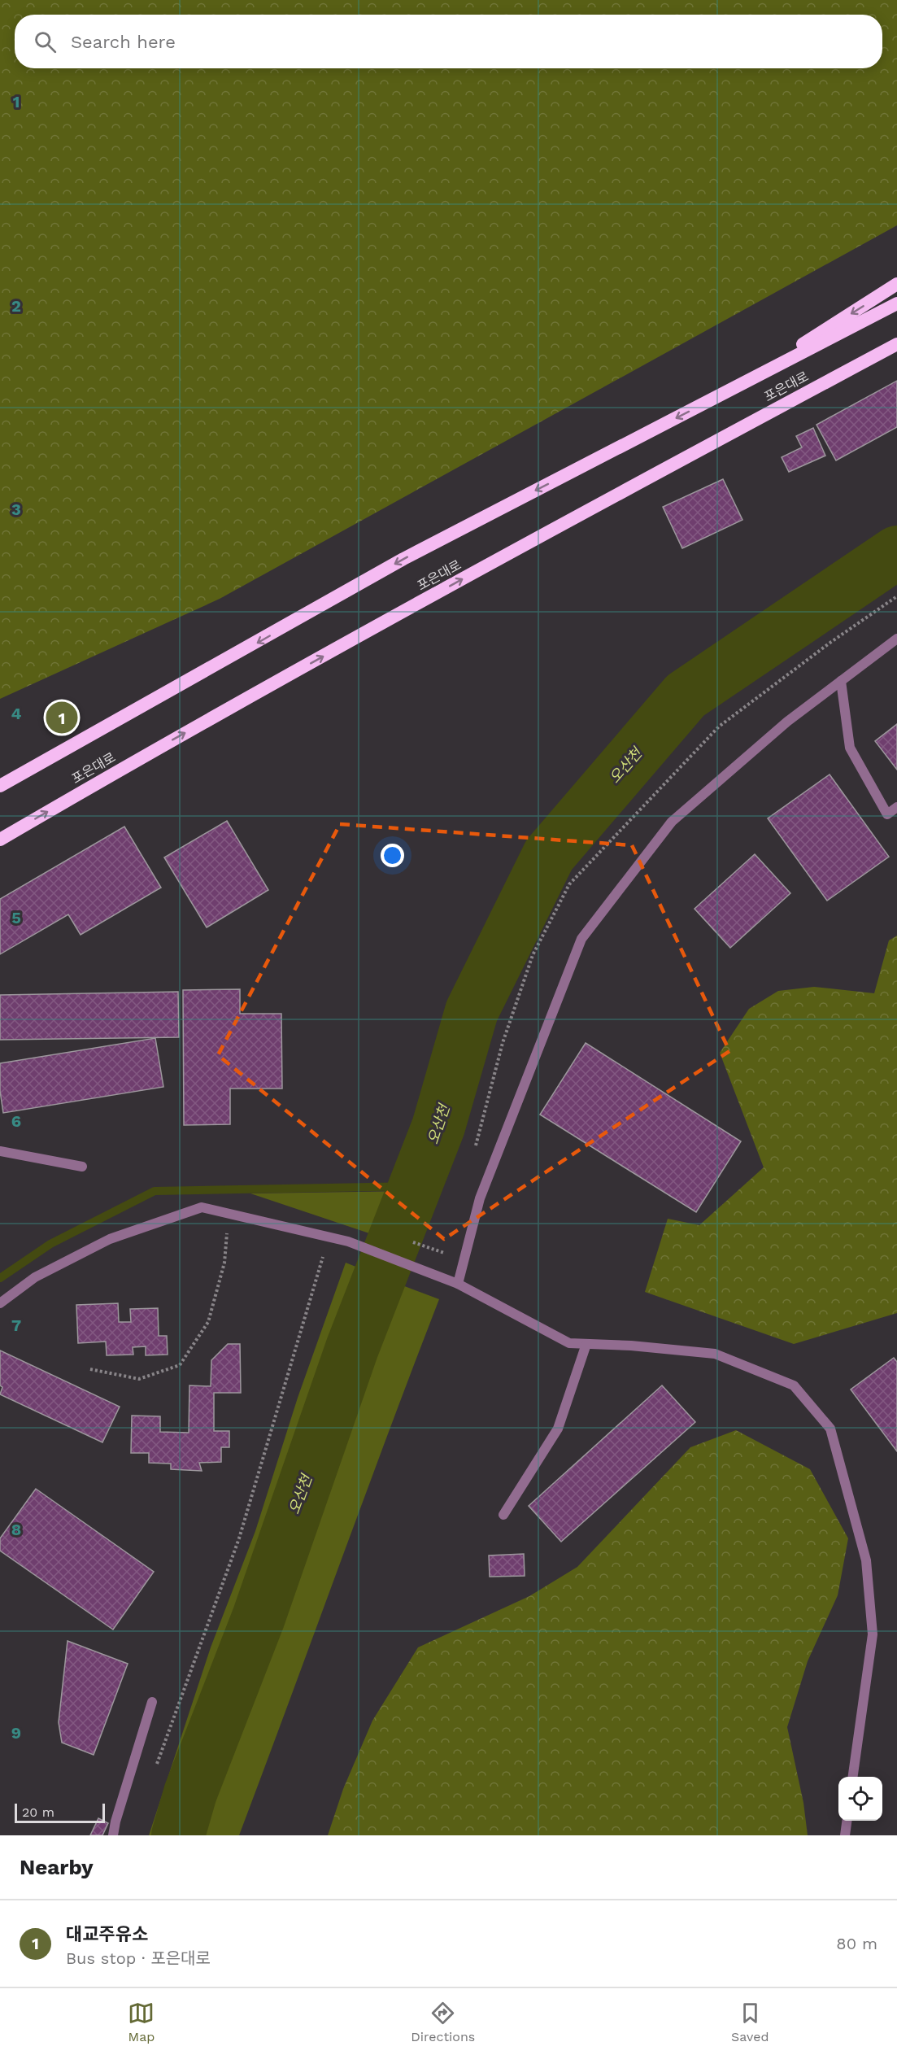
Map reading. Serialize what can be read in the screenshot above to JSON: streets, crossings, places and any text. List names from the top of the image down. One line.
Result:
{"streets":{"highway":["포은대로"]},"water":["오산천"],"scale_bar":"20 m","page":{"search":"Search here","pins":"1","scale":"20 m","heading":"Nearby","list":[{"mark":"1","name":"대교주유소","note":"Bus stop · 포은대로","value":"80 m"}],"nav":["Map","Directions","Saved"]},"grid":{"rows":["1","2","3","4","5","6","7","8","9"]}}
